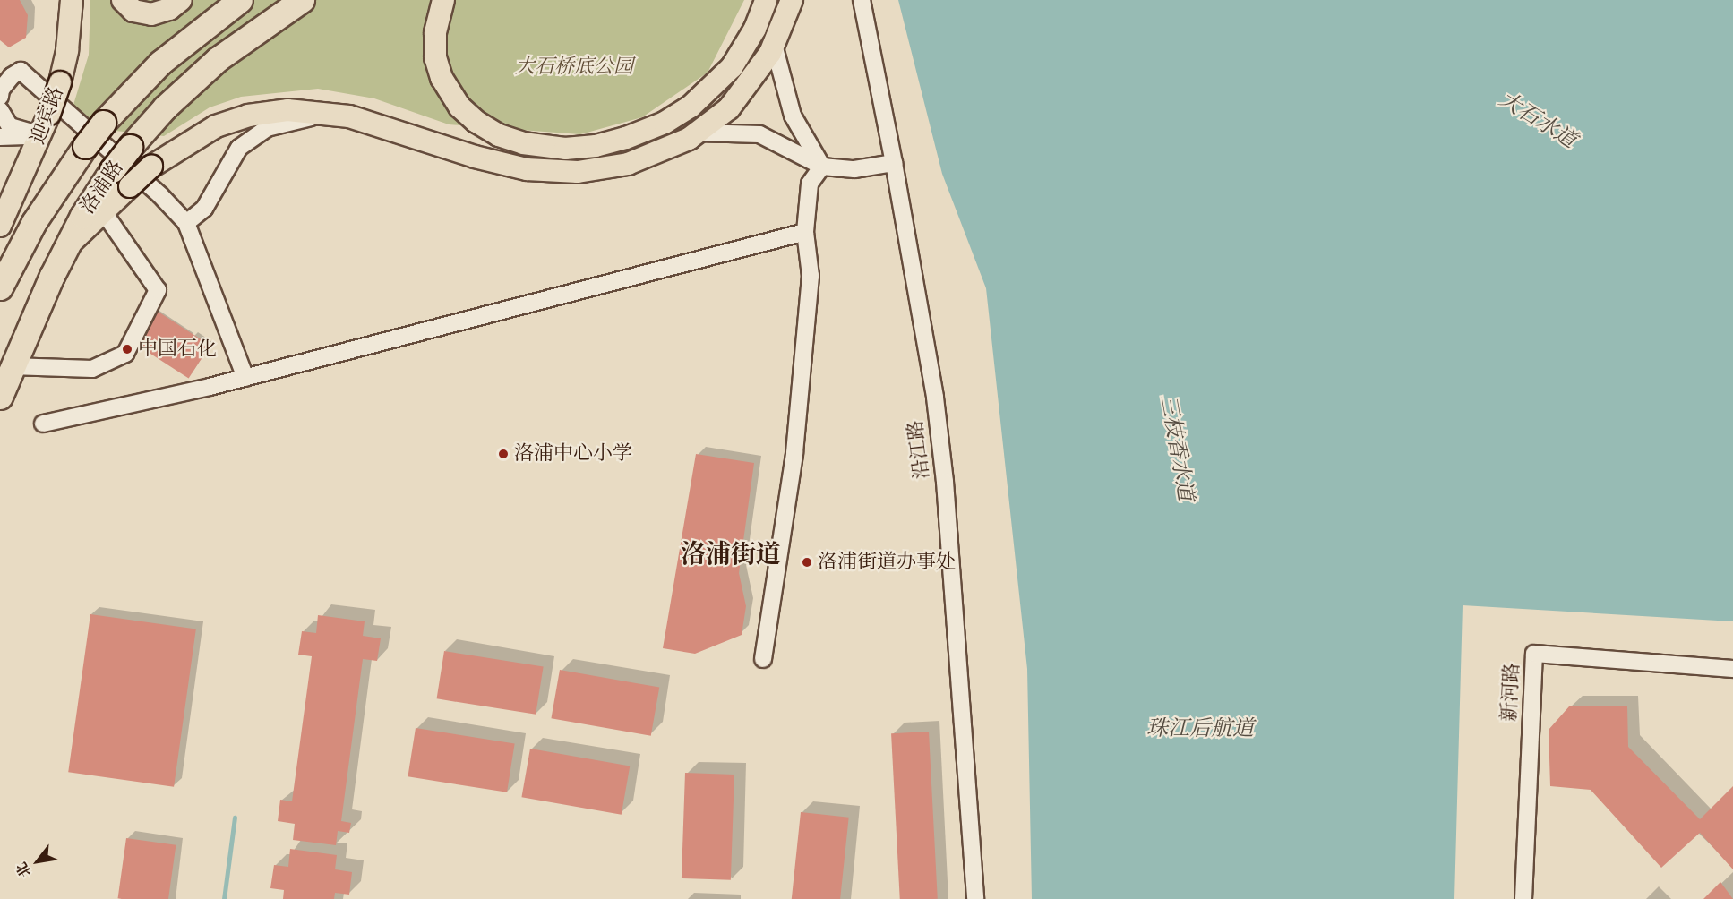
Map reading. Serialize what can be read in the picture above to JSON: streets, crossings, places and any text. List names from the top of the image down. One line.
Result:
{"streets":{"highway":["洛浦路"],"main road":["迎宾路"],"street":["沿江路","新河路"]},"districts":["洛浦街道"],"water":["大石水道","三枝香水道","珠江后航道"],"parks":["大石桥底公园"],"places":["中国石化","洛浦中心小学","洛浦街道办事处"],"north":"bottom left"}
